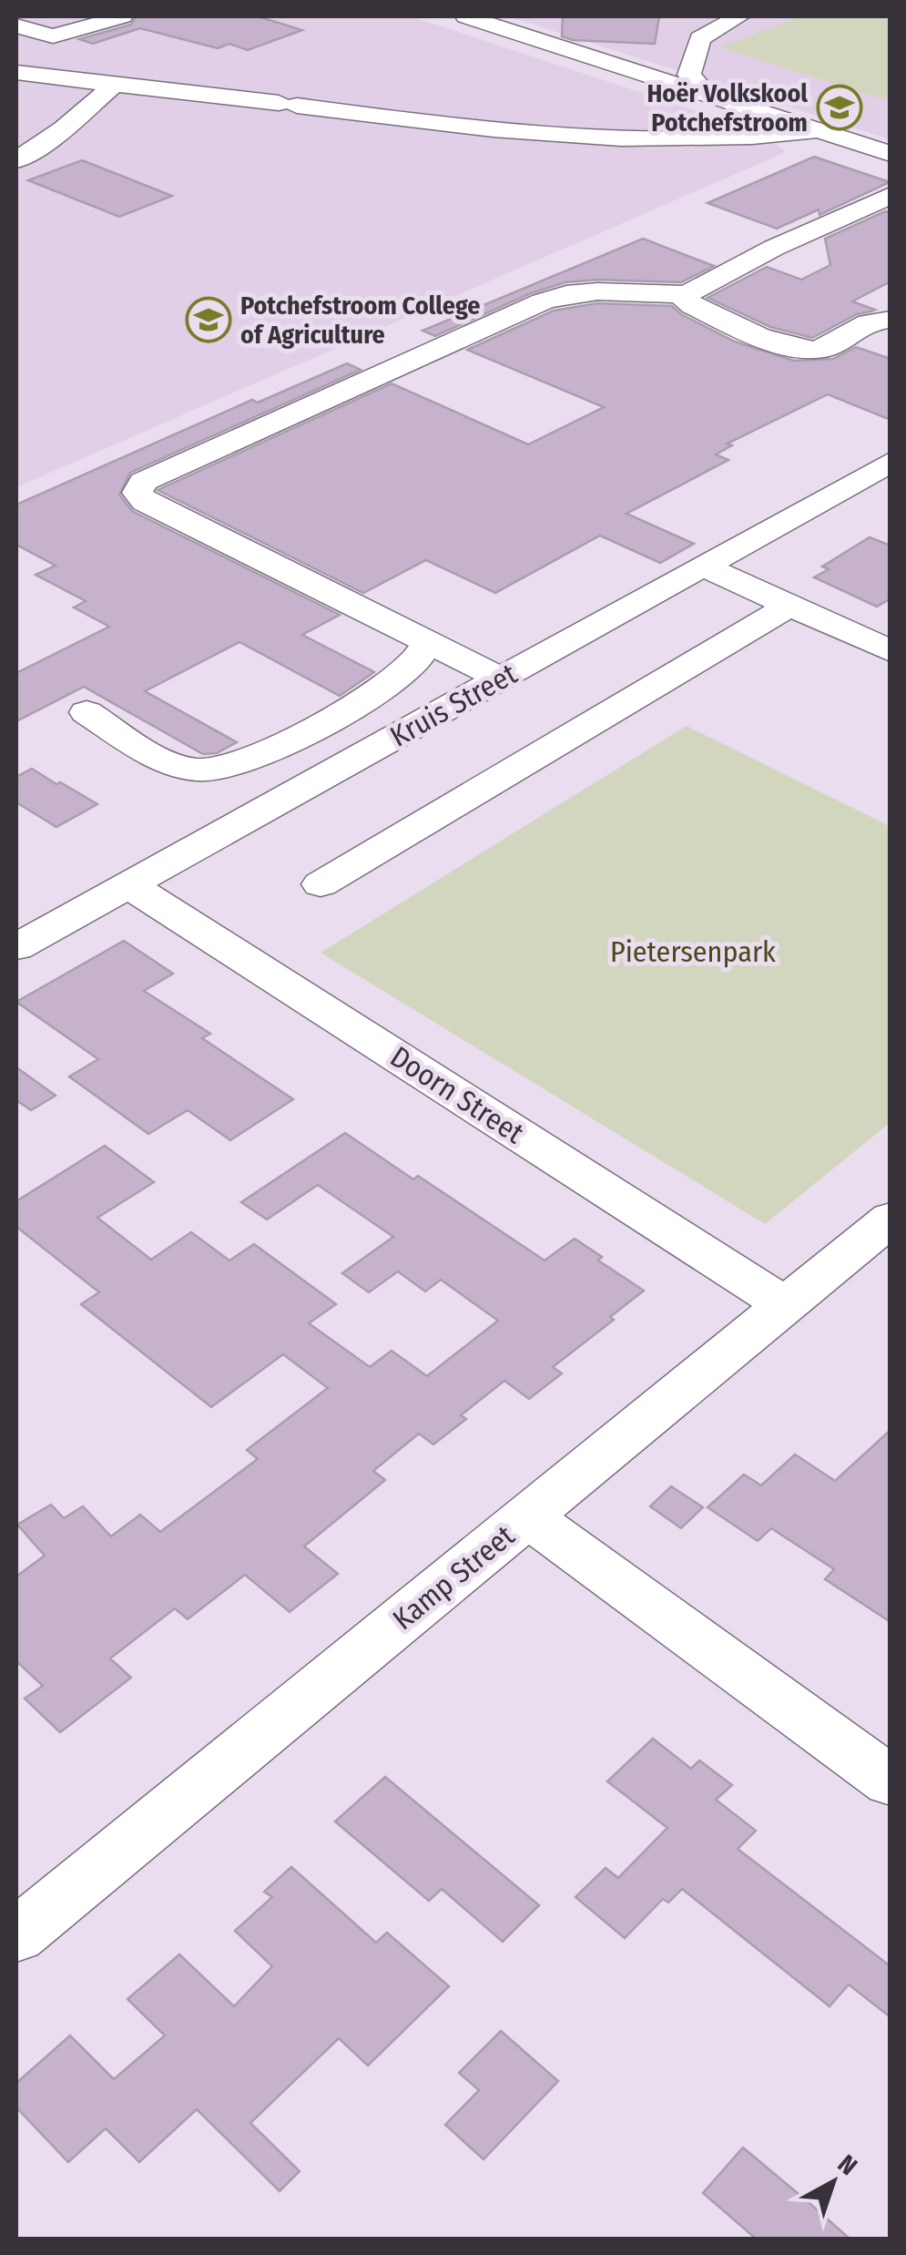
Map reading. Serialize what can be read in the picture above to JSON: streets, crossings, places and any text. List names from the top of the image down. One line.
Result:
{"streets":{"street":["Kruis Street","Doorn Street","Kamp Street"]},"crossings":[["Kruis Street","Doorn Street"],["Doorn Street","Kamp Street"]],"parks":["Pietersenpark"],"places":{"school or university":["Hoër Volkskool Potchefstroom","Potchefstroom College of Agriculture"]},"north":"top right"}
